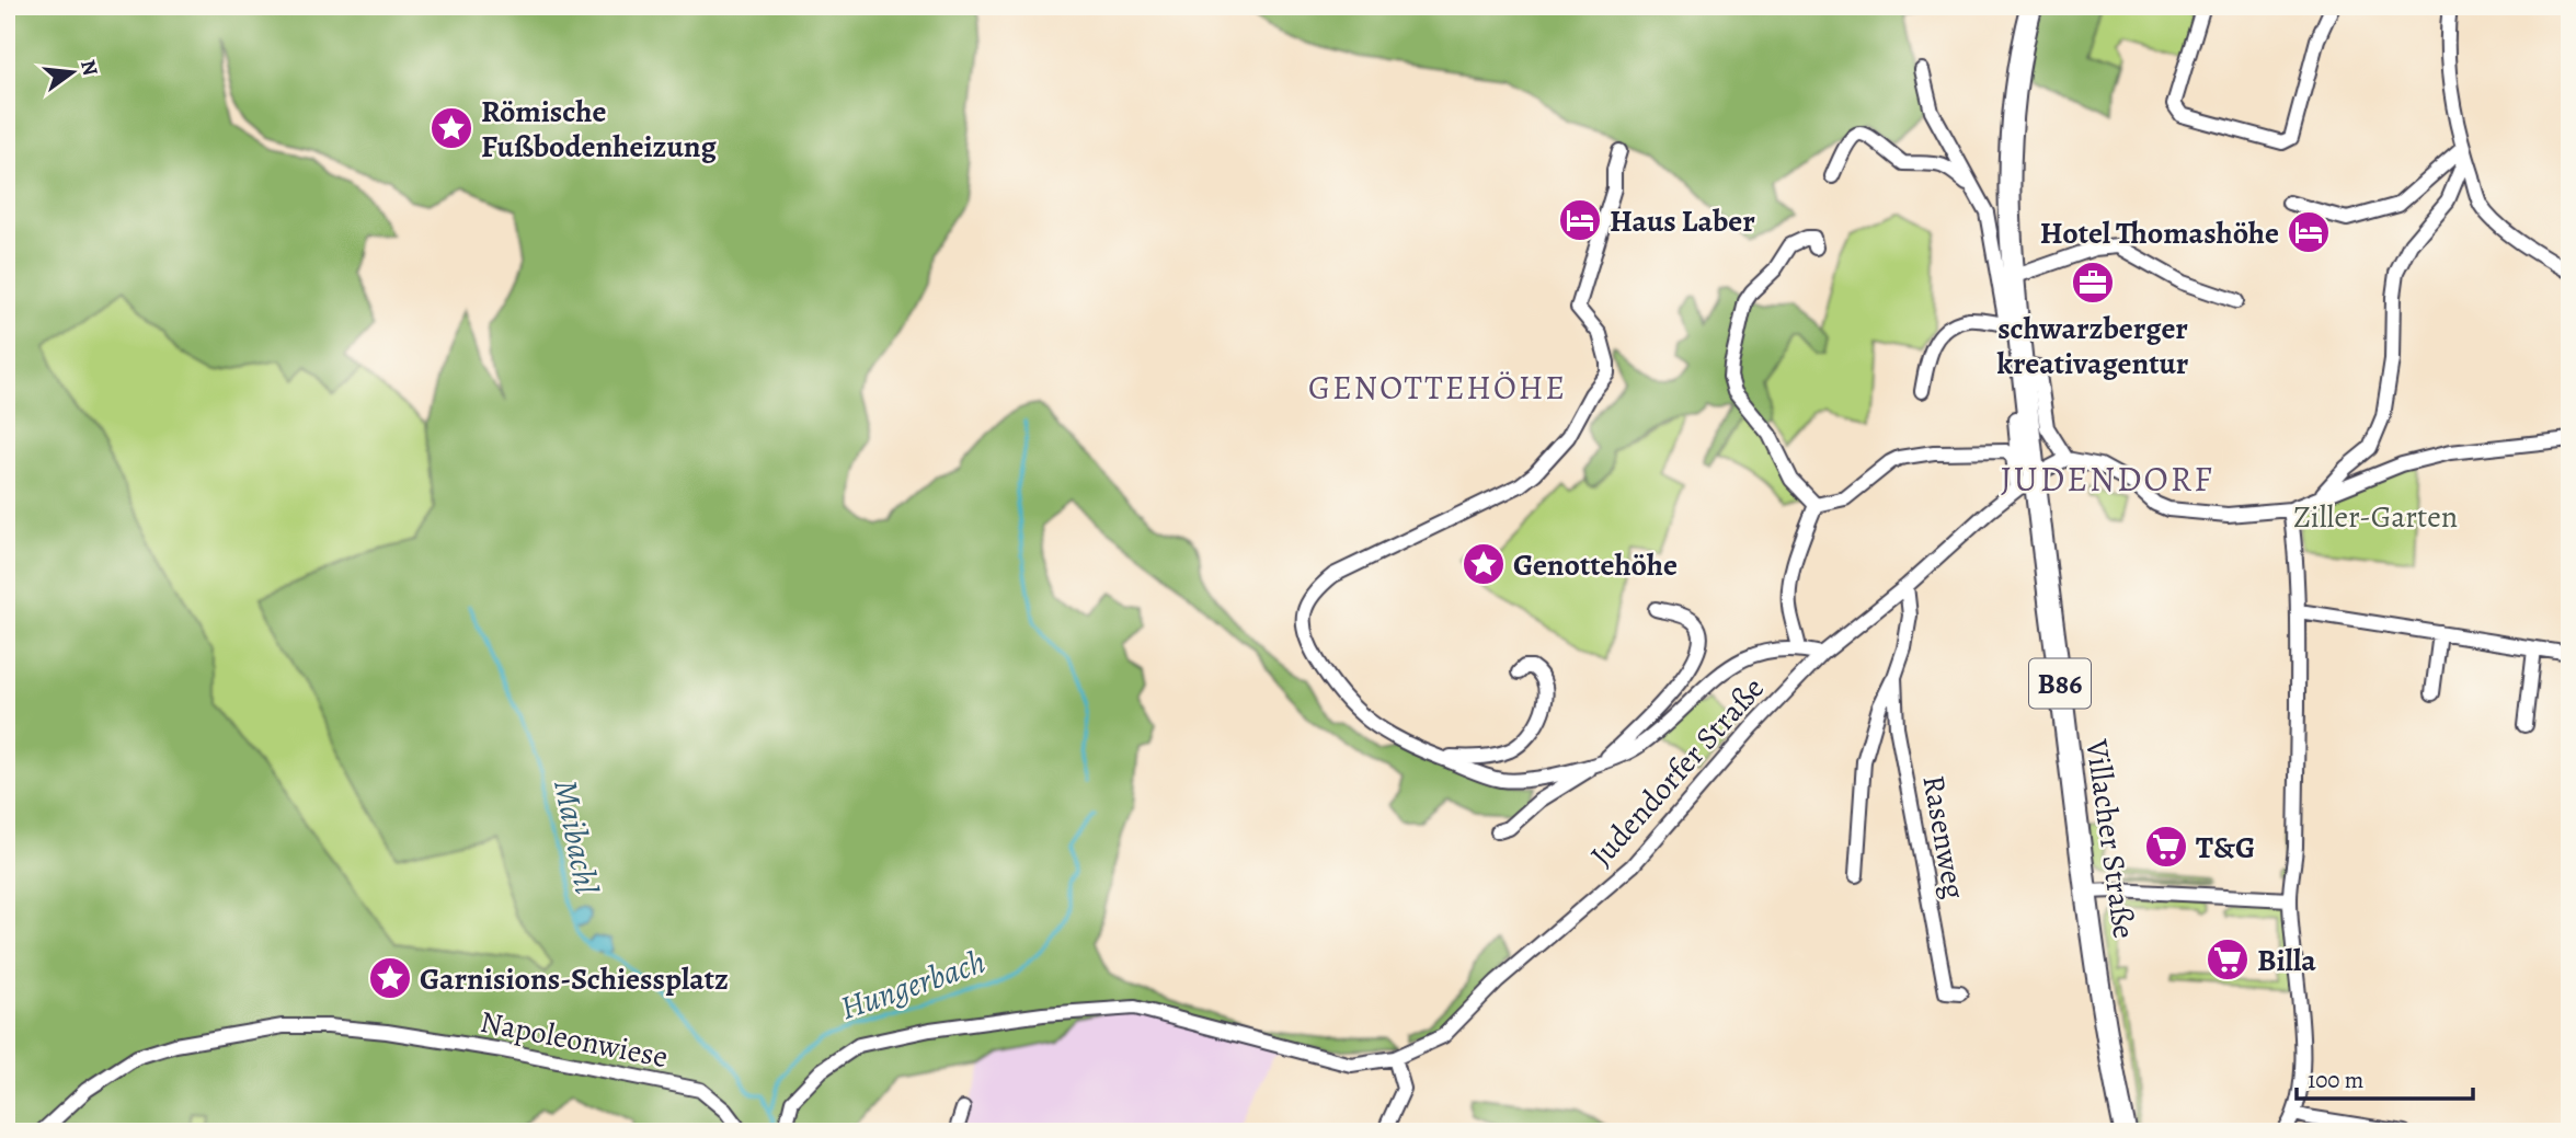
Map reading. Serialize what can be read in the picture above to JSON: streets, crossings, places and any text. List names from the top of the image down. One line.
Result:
{"streets":{"main road":["B86","Villacher Straße"],"street":["Judendorfer Straße","Rasenweg","Napoleonwiese"]},"crossings":[["Judendorfer Straße","Rasenweg"],["Judendorfer Straße","Villacher Straße"]],"districts":["GENOTTEHÖHE","JUDENDORF"],"water":["Maibachl","Hungerbach"],"parks":["Ziller-Garten"],"places":{"place":["Römische Fußbodenheizung","Genottehöhe","Garnisions-Schiessplatz"],"hotel":["Haus Laber","Hotel Thomashöhe"],"office":["schwarzberger kreativagentur"],"supermarket":["T&G","Billa"]},"scale_bar":"100 m","north":"right"}
